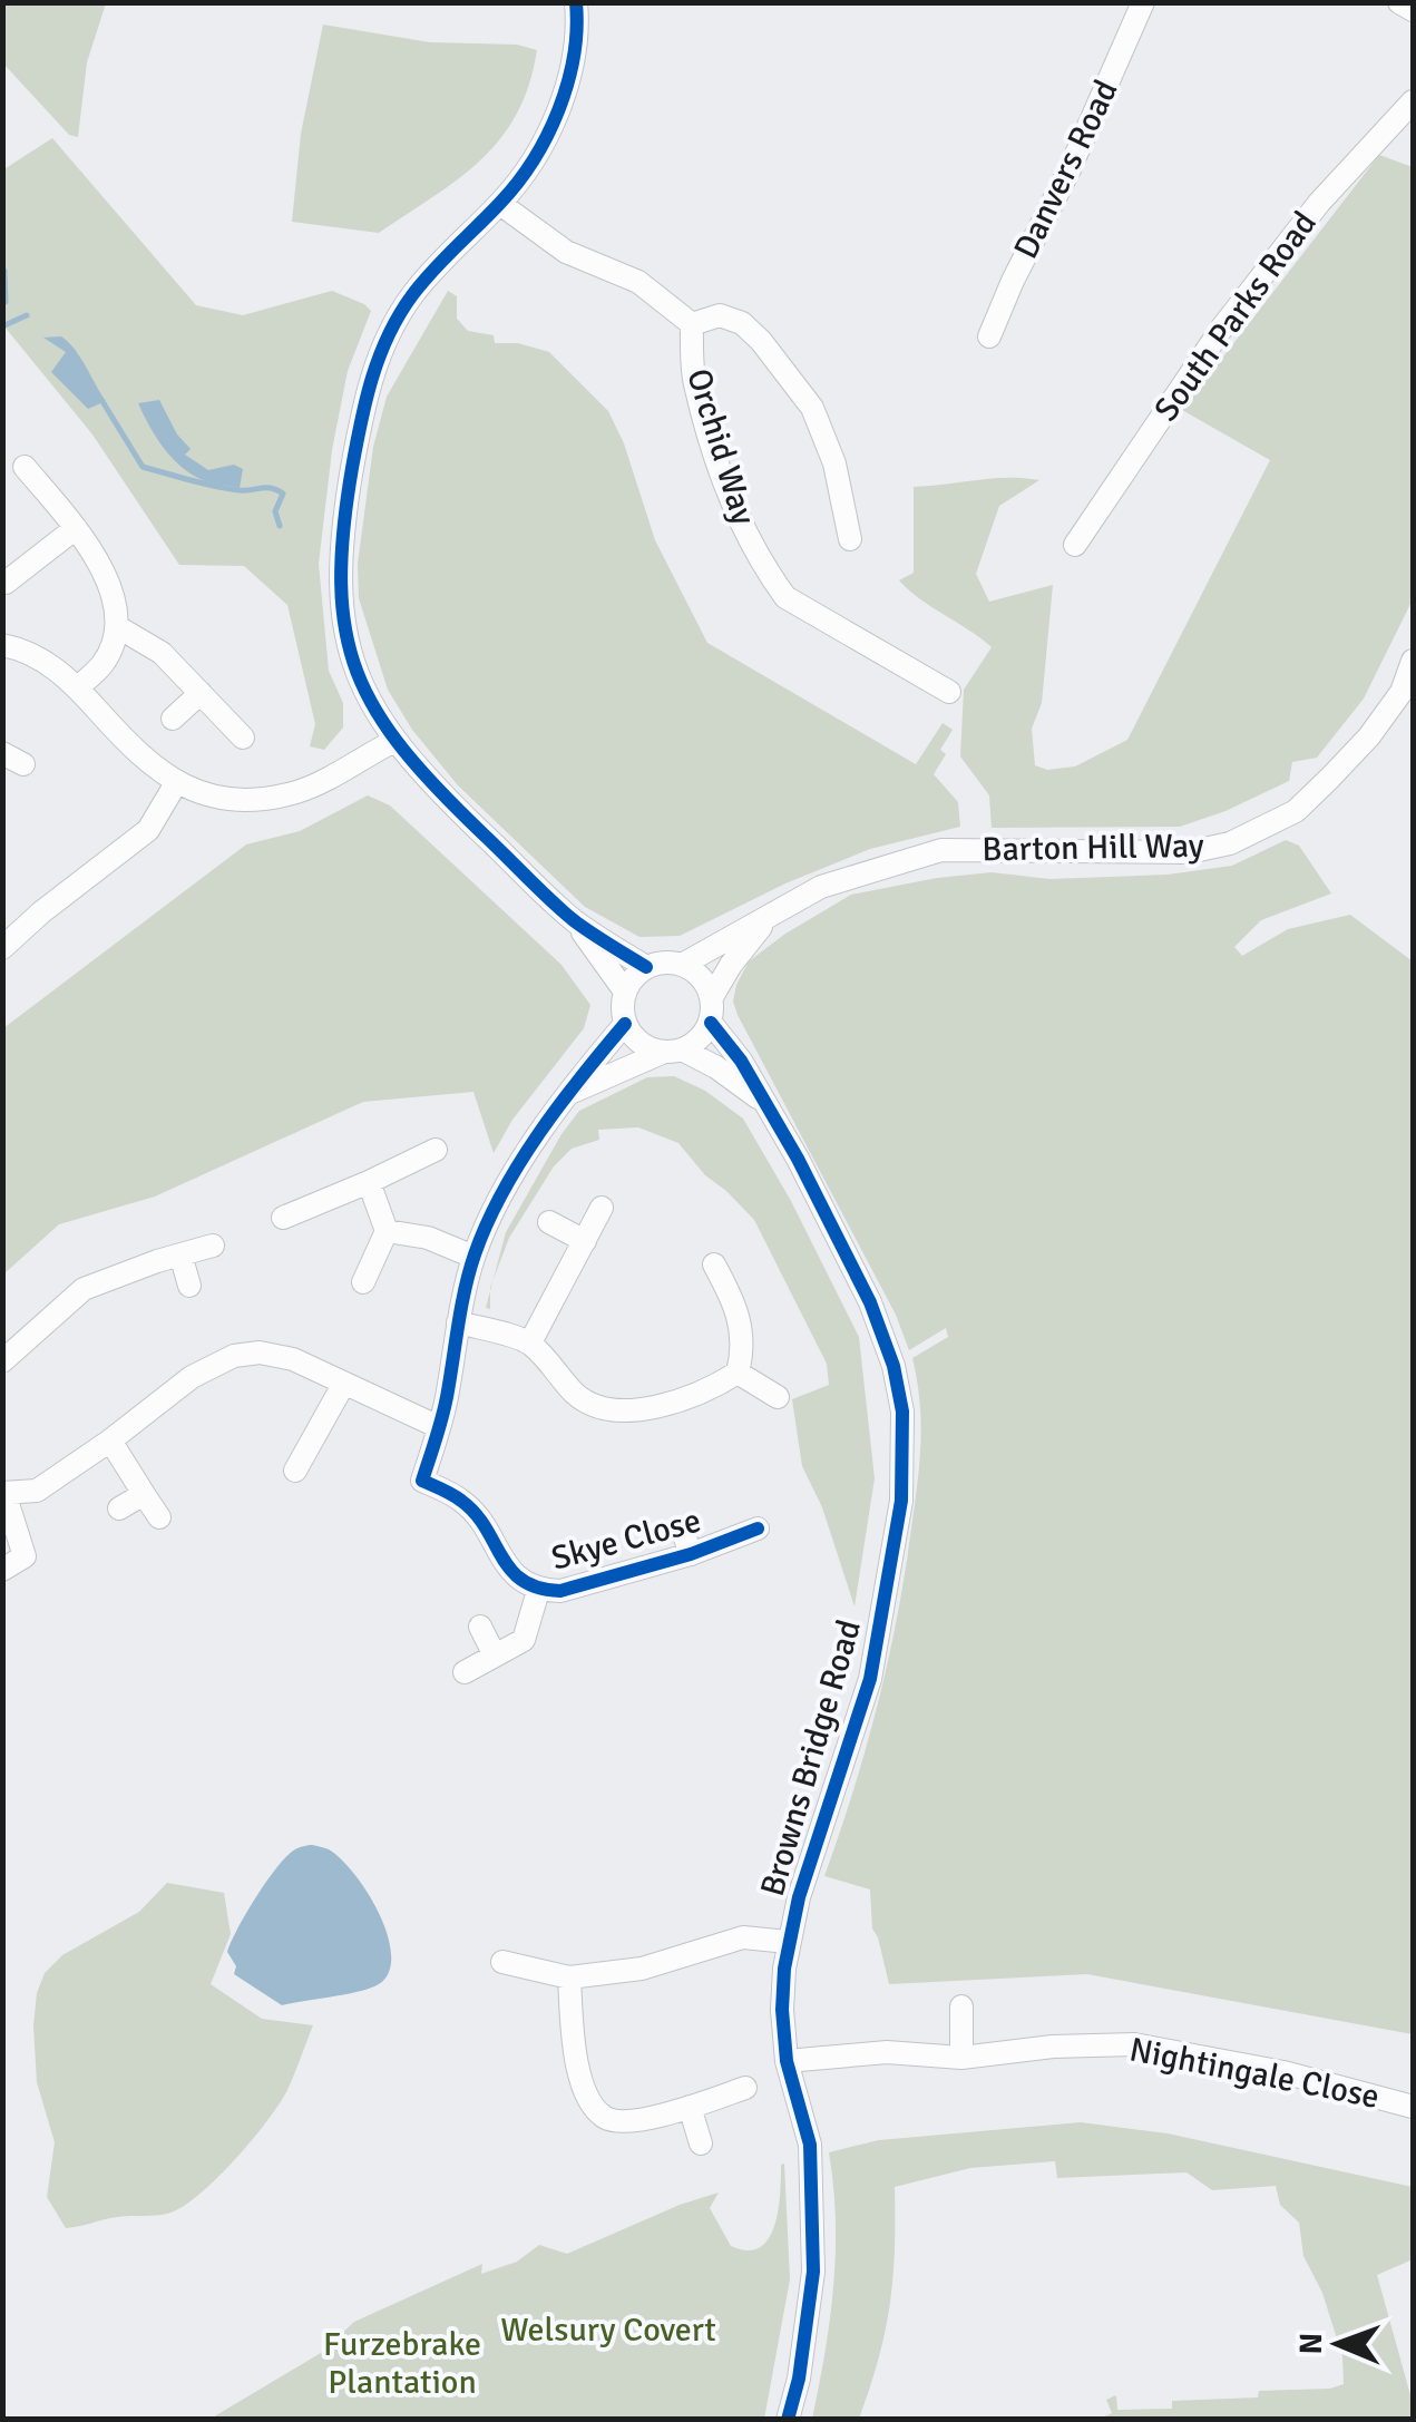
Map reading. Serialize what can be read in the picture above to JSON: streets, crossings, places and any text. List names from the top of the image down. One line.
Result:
{"streets":{"street":["Danvers Road","South Parks Road","Orchid Way","Barton Hill Way","Skye Close","Browns Bridge Road","Nightingale Close"]},"crossings":[["Barton Hill Way","Skye Close"],["Barton Hill Way","Browns Bridge Road"],["Skye Close","Browns Bridge Road"],["Browns Bridge Road","Nightingale Close"]],"parks":["Welsury Covert","Furzebrake Plantation"],"north":"left"}
